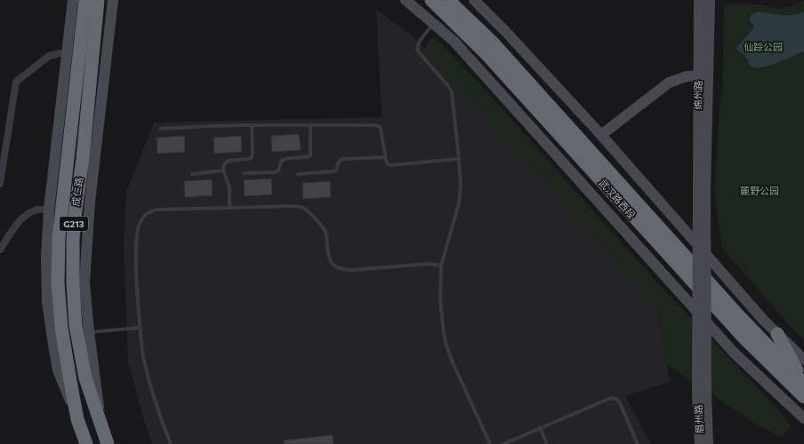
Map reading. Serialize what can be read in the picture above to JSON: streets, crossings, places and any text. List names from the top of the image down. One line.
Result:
{"streets":{"highway":["成仁路","武汉路西段","G213"],"main road":["绵州路","眉州路"]},"crossings":[["绵州路","眉州路"]],"parks":["仙踪公园","麓野公园"]}
